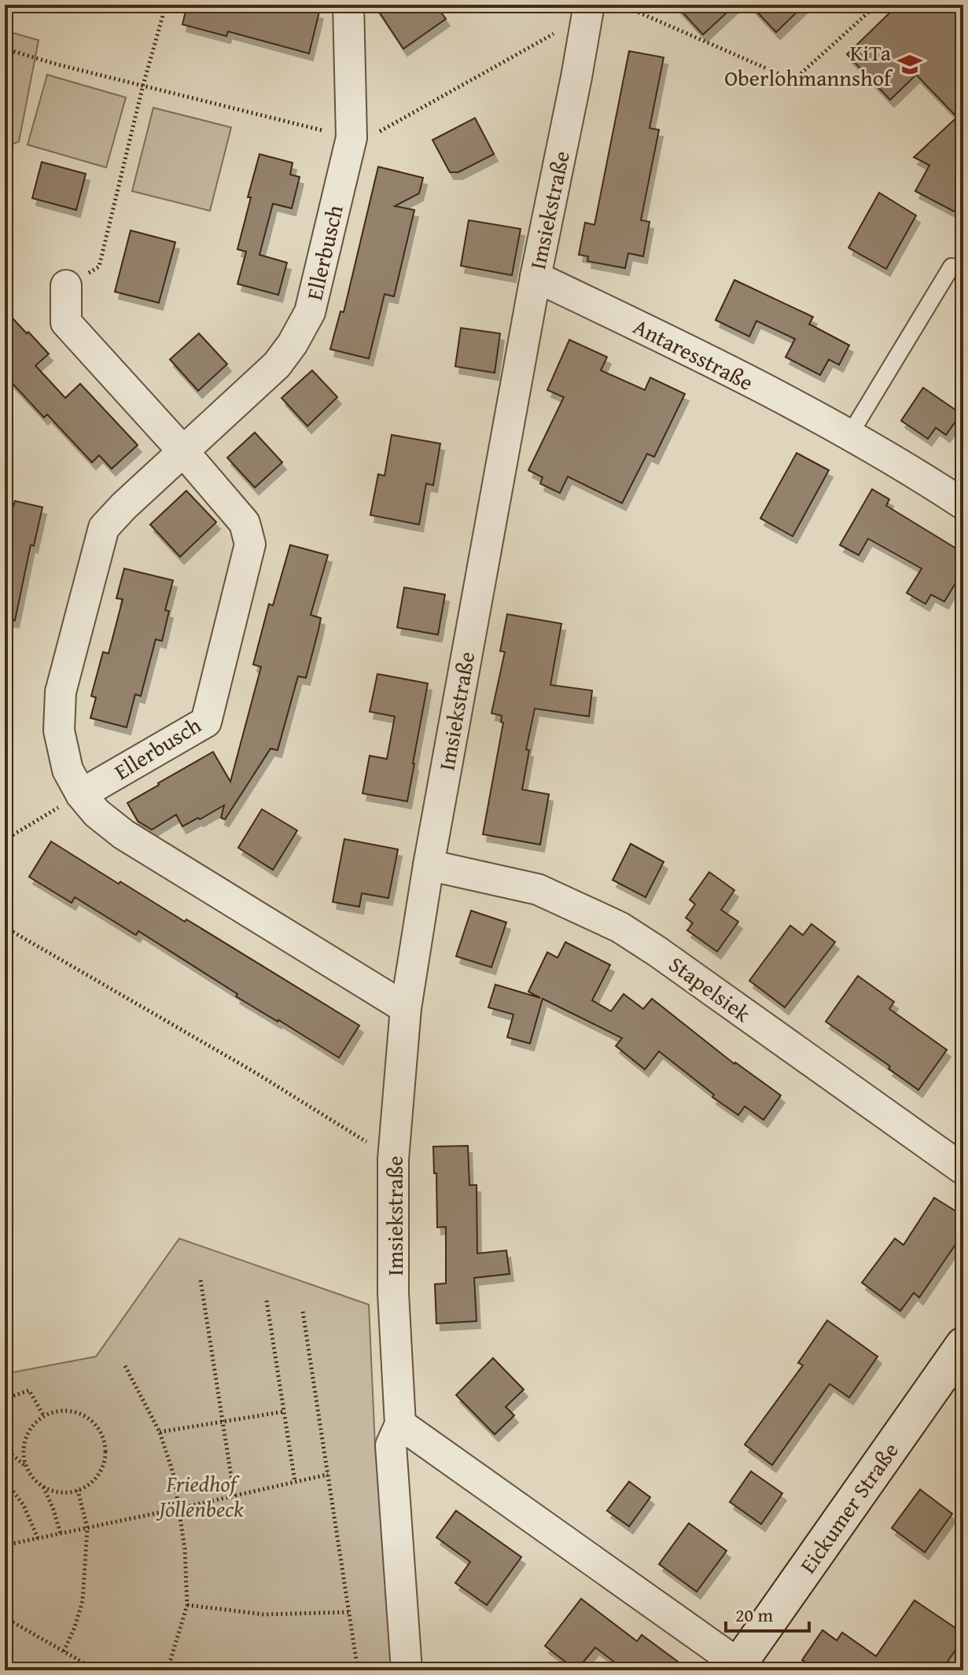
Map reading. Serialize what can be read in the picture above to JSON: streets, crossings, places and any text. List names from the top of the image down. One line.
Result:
{"streets":{"main road":["Eickumer Straße"],"street":["Imsiekstraße","Ellerbusch","Antaresstraße","Stapelsiek"]},"crossings":[["Imsiekstraße","Ellerbusch"],["Imsiekstraße","Antaresstraße"],["Imsiekstraße","Stapelsiek"]],"parks":["Friedhof Jöllenbeck"],"places":{"school or university":["KiTa Oberlohmannshof"]},"scale_bar":"20 m"}
